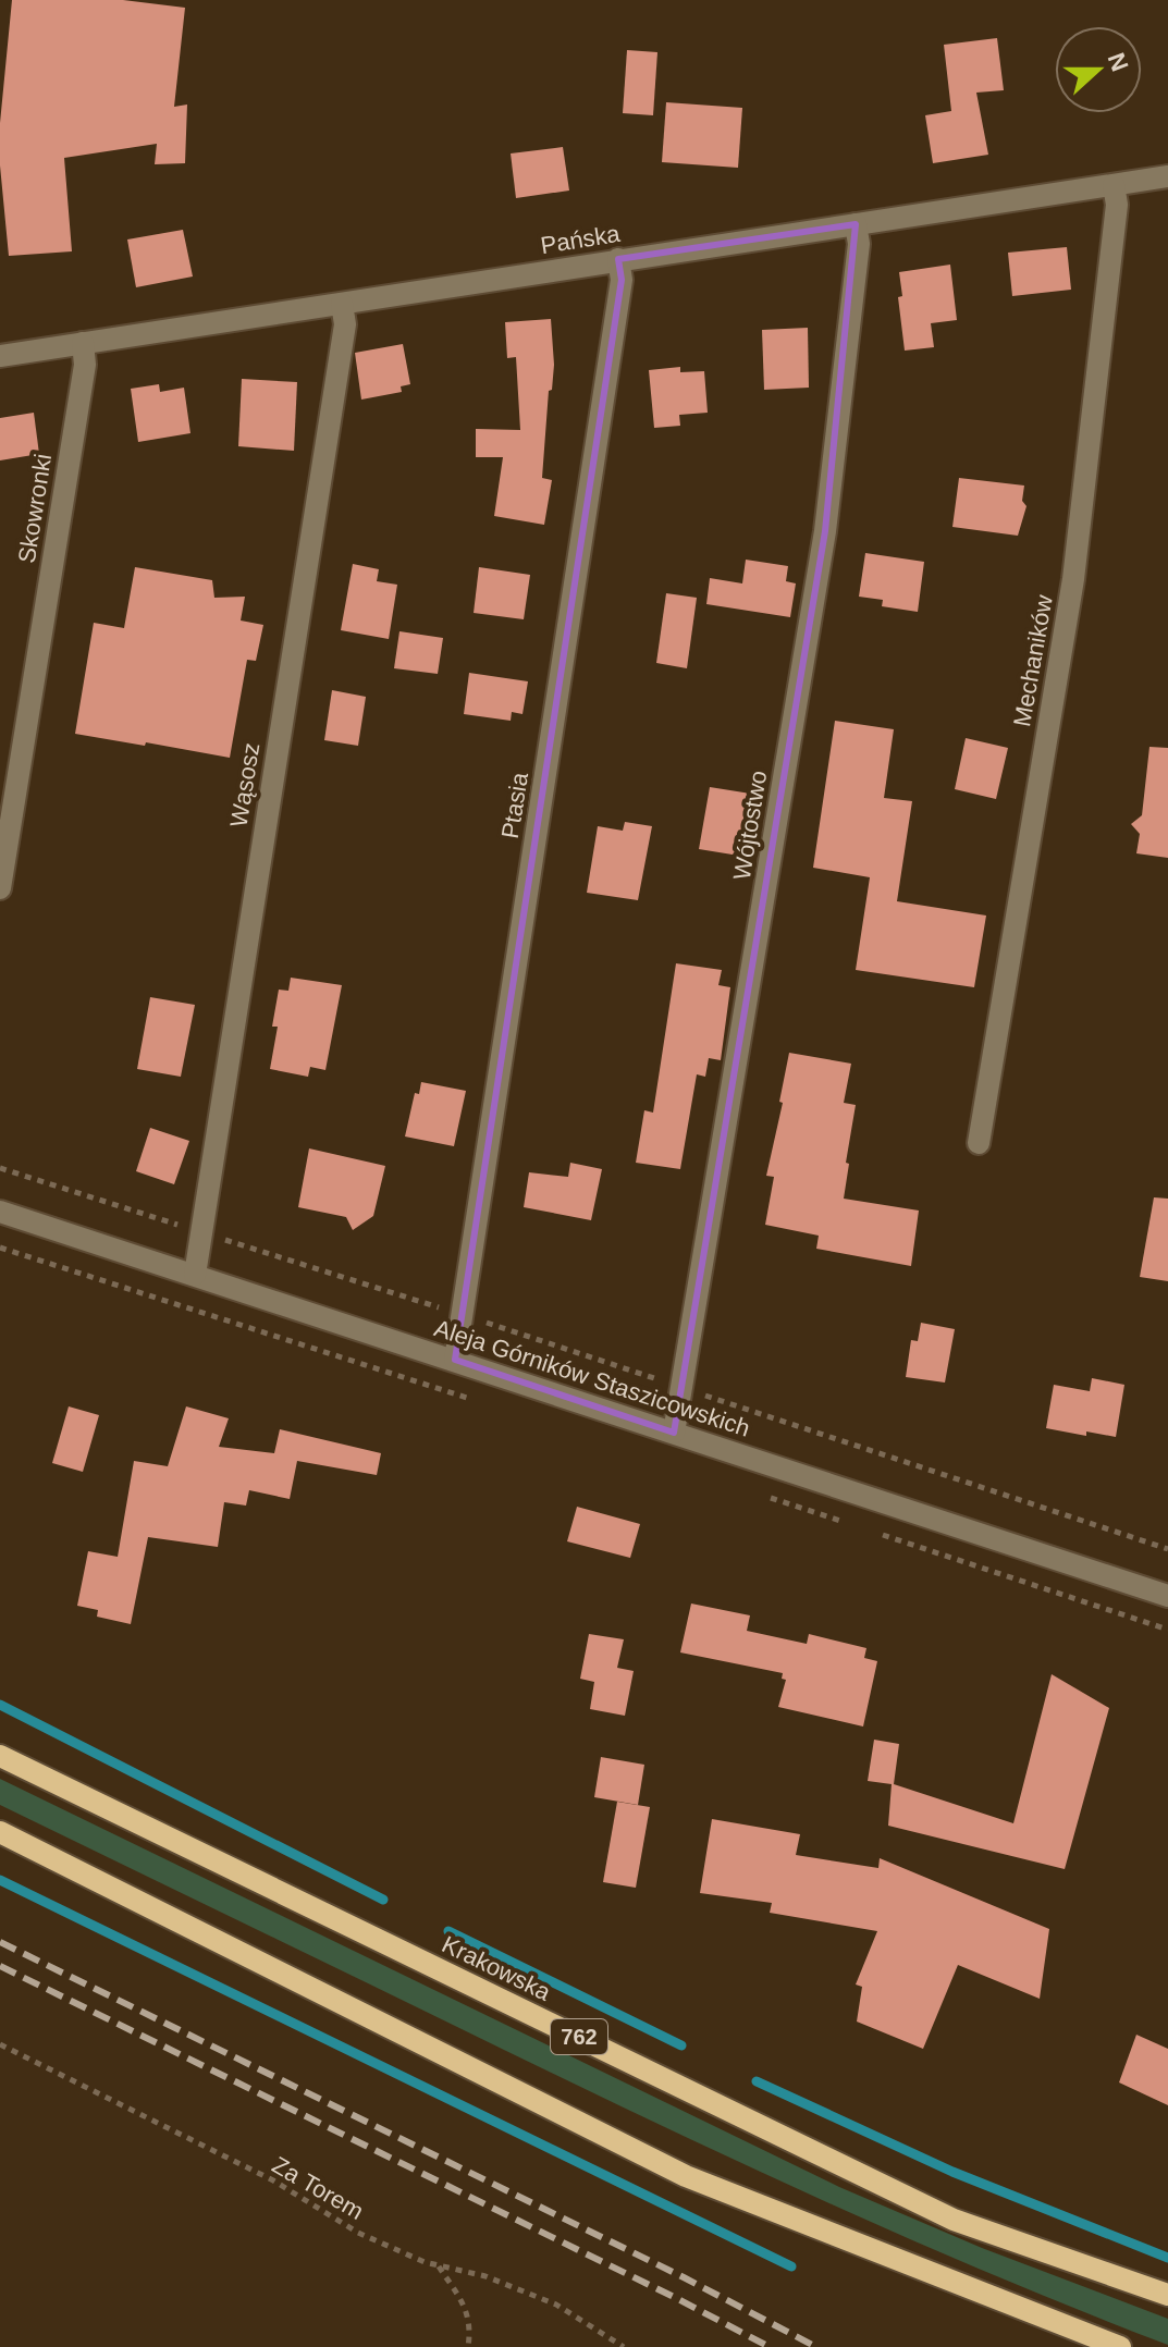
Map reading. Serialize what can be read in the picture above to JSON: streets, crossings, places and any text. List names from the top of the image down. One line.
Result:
{"streets":{"main road":["Krakowska","762"],"street":["Pańska","Skowronki","Mechaników","Wąsosz","Ptasia","Wójtostwo","Aleja Górników Staszicowskich"],"path":["Za Torem"]},"crossings":[["Pańska","Skowronki"],["Pańska","Mechaników"],["Pańska","Wąsosz"],["Pańska","Ptasia"],["Pańska","Wójtostwo"],["Wąsosz","Aleja Górników Staszicowskich"],["Ptasia","Aleja Górników Staszicowskich"],["Wójtostwo","Aleja Górników Staszicowskich"]],"north":"right"}
